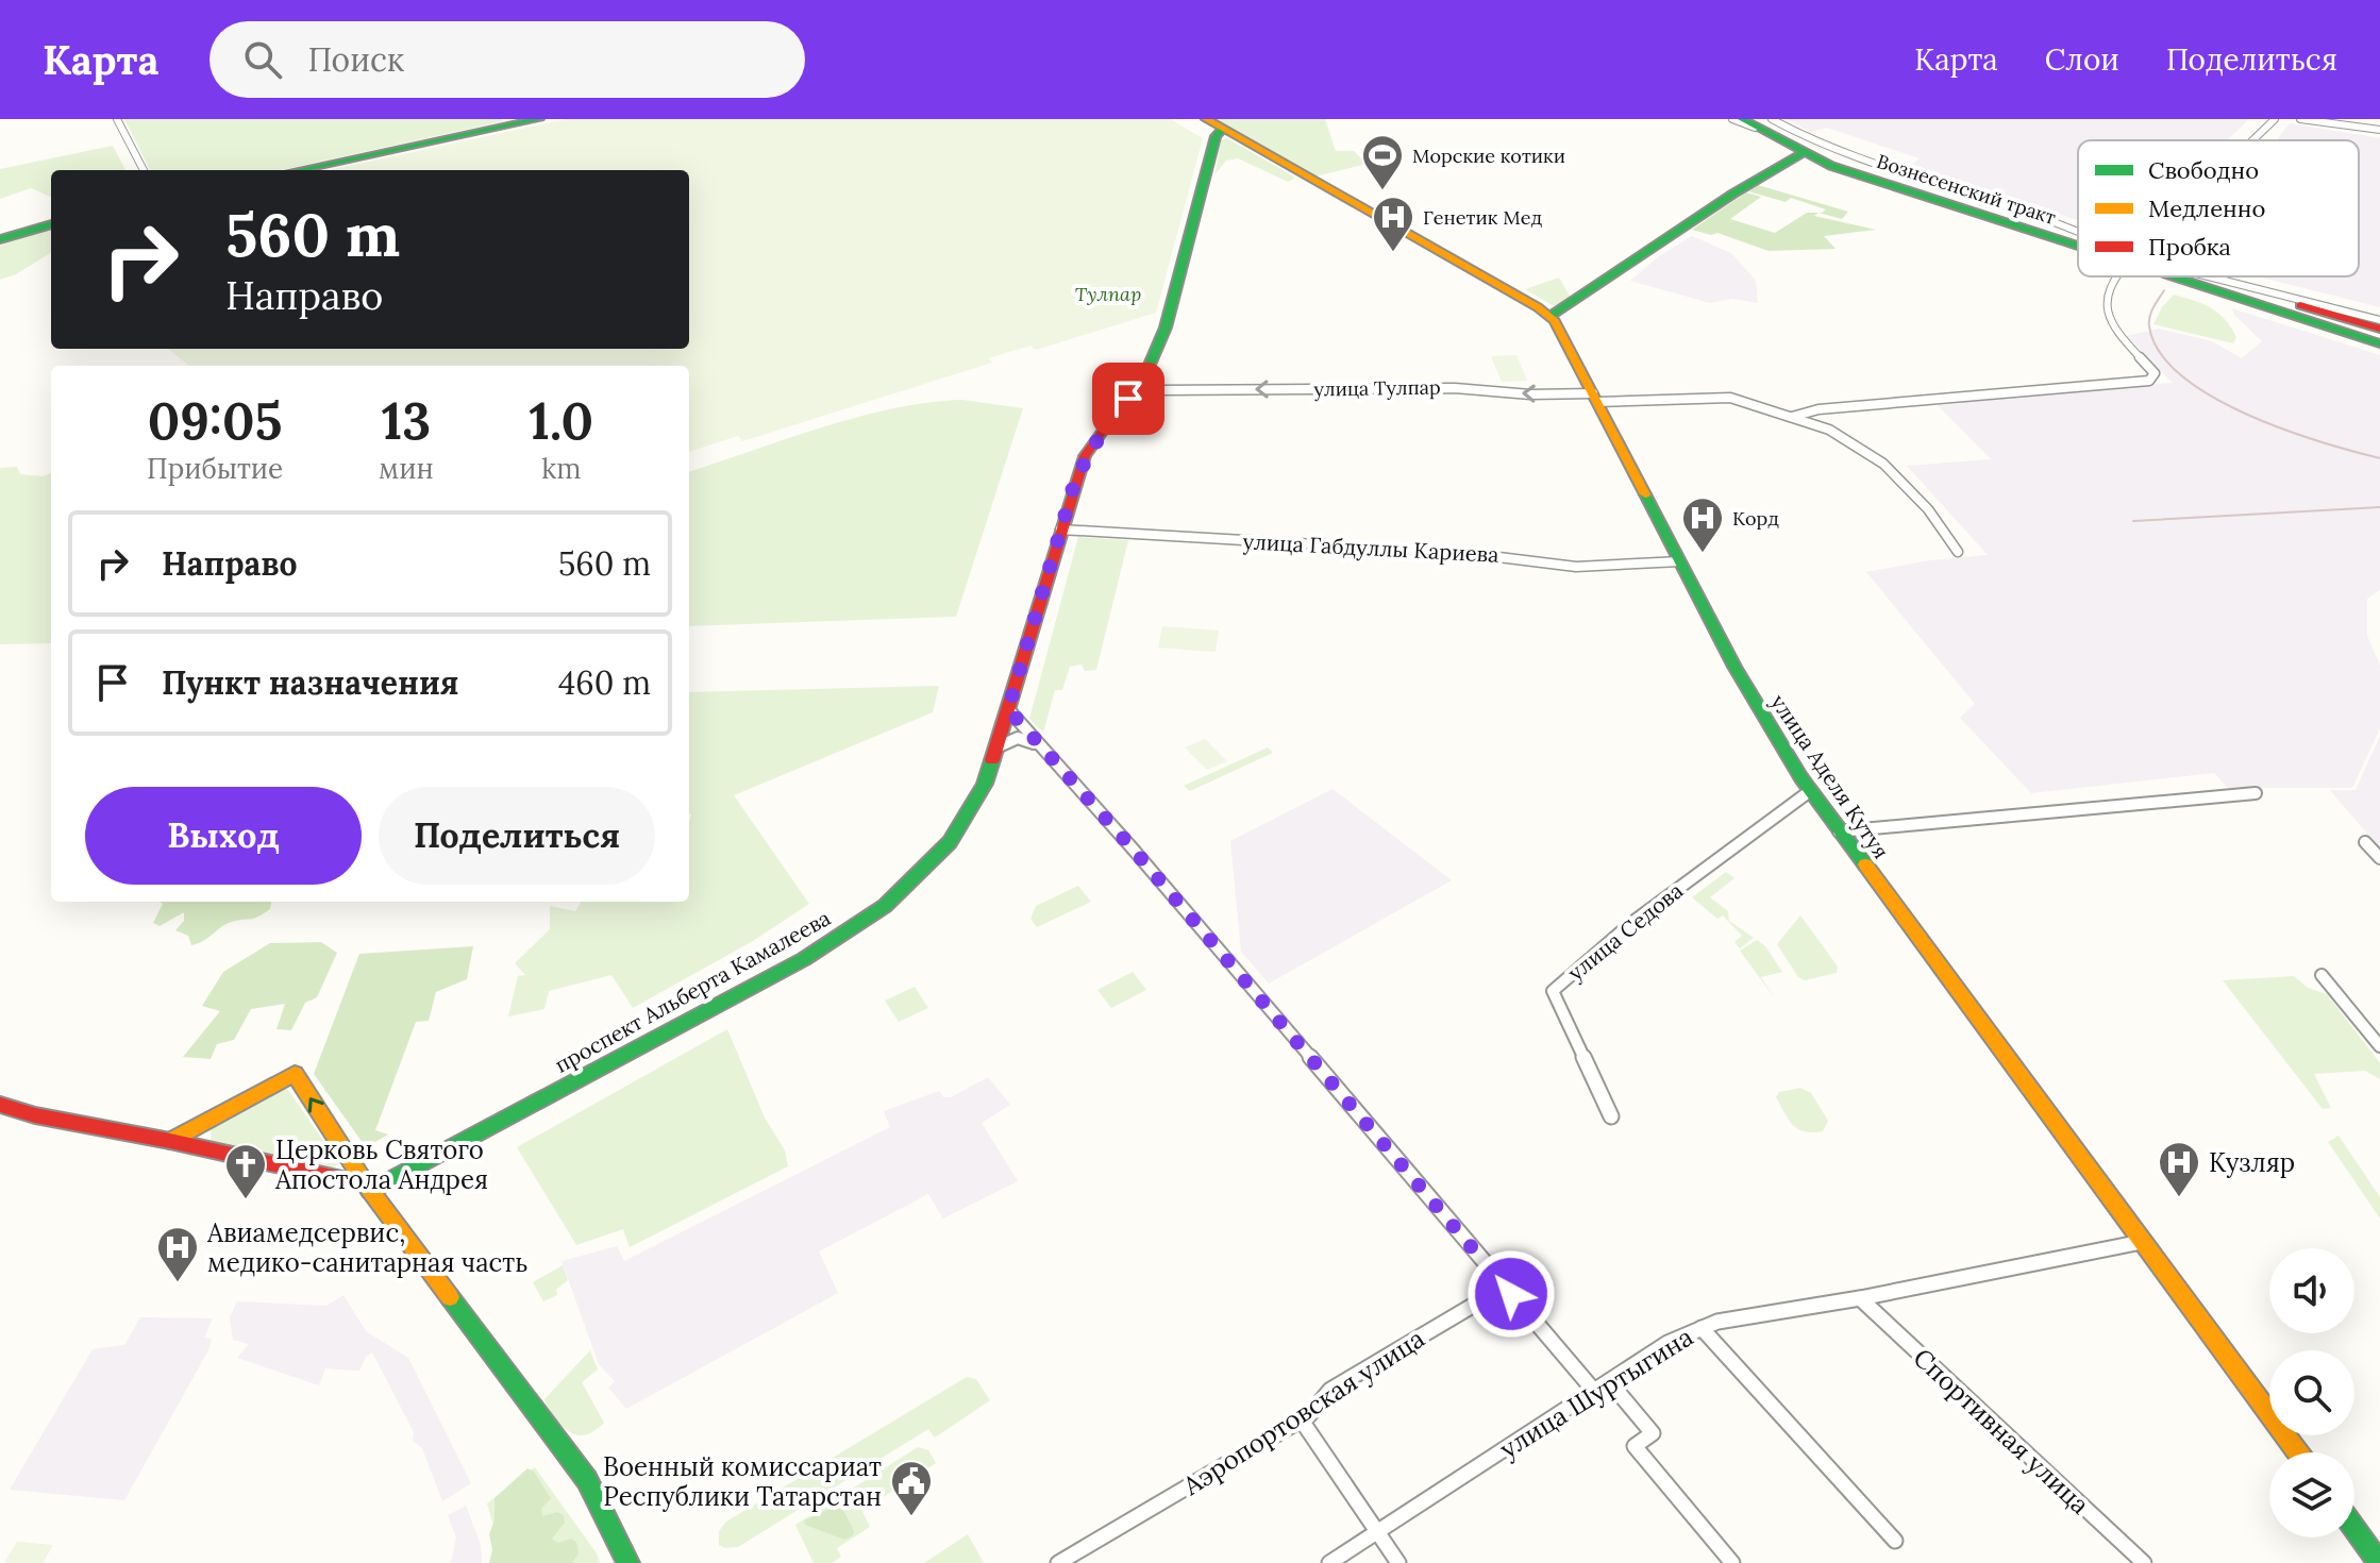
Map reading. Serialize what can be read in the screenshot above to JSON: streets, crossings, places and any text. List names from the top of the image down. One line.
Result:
{"streets":{"main road":["Вознесенский тракт","улица Аделя Кутуя","проспект Альберта Камалеева"],"street":["улица Тулпар","улица Габдуллы Кариева","улица Седова","улица Шуртыгина","Аэропортовская улица","Спортивная улица"]},"crossings":[["улица Тулпар","улица Аделя Кутуя"],["улица Тулпар","проспект Альберта Камалеева"],["улица Габдуллы Кариева","улица Аделя Кутуя"],["улица Габдуллы Кариева","проспект Альберта Камалеева"],["улица Аделя Кутуя","улица Седова"],["улица Аделя Кутуя","улица Шуртыгина"],["улица Шуртыгина","Спортивная улица"]],"one_way":["улица Тулпар"],"parks":["Тулпар"],"places":{"sports":["Морские котики"],"hospital":["Генетик Мед","Корд","Кузляр","Авиамедсервис, медико-санитарная часть"],"church":["Церковь Святого Апостола Андрея"],"public building":["Военный комиссариат Республики Татарстан"]},"legend":["Свободно","Медленно","Пробка"],"page":{"header":"Карта","search":"Поиск","nav":["Карта","Слои","Поделиться"],"turn":["560 m","Направо"],"eta":["09:05","Прибытие","13","мин","1.0","km"],"list":[{"name":"Направо","value":"560 m"},{"name":"Пункт назначения","value":"460 m"}],"buttons":["Выход","Поделиться"]}}
